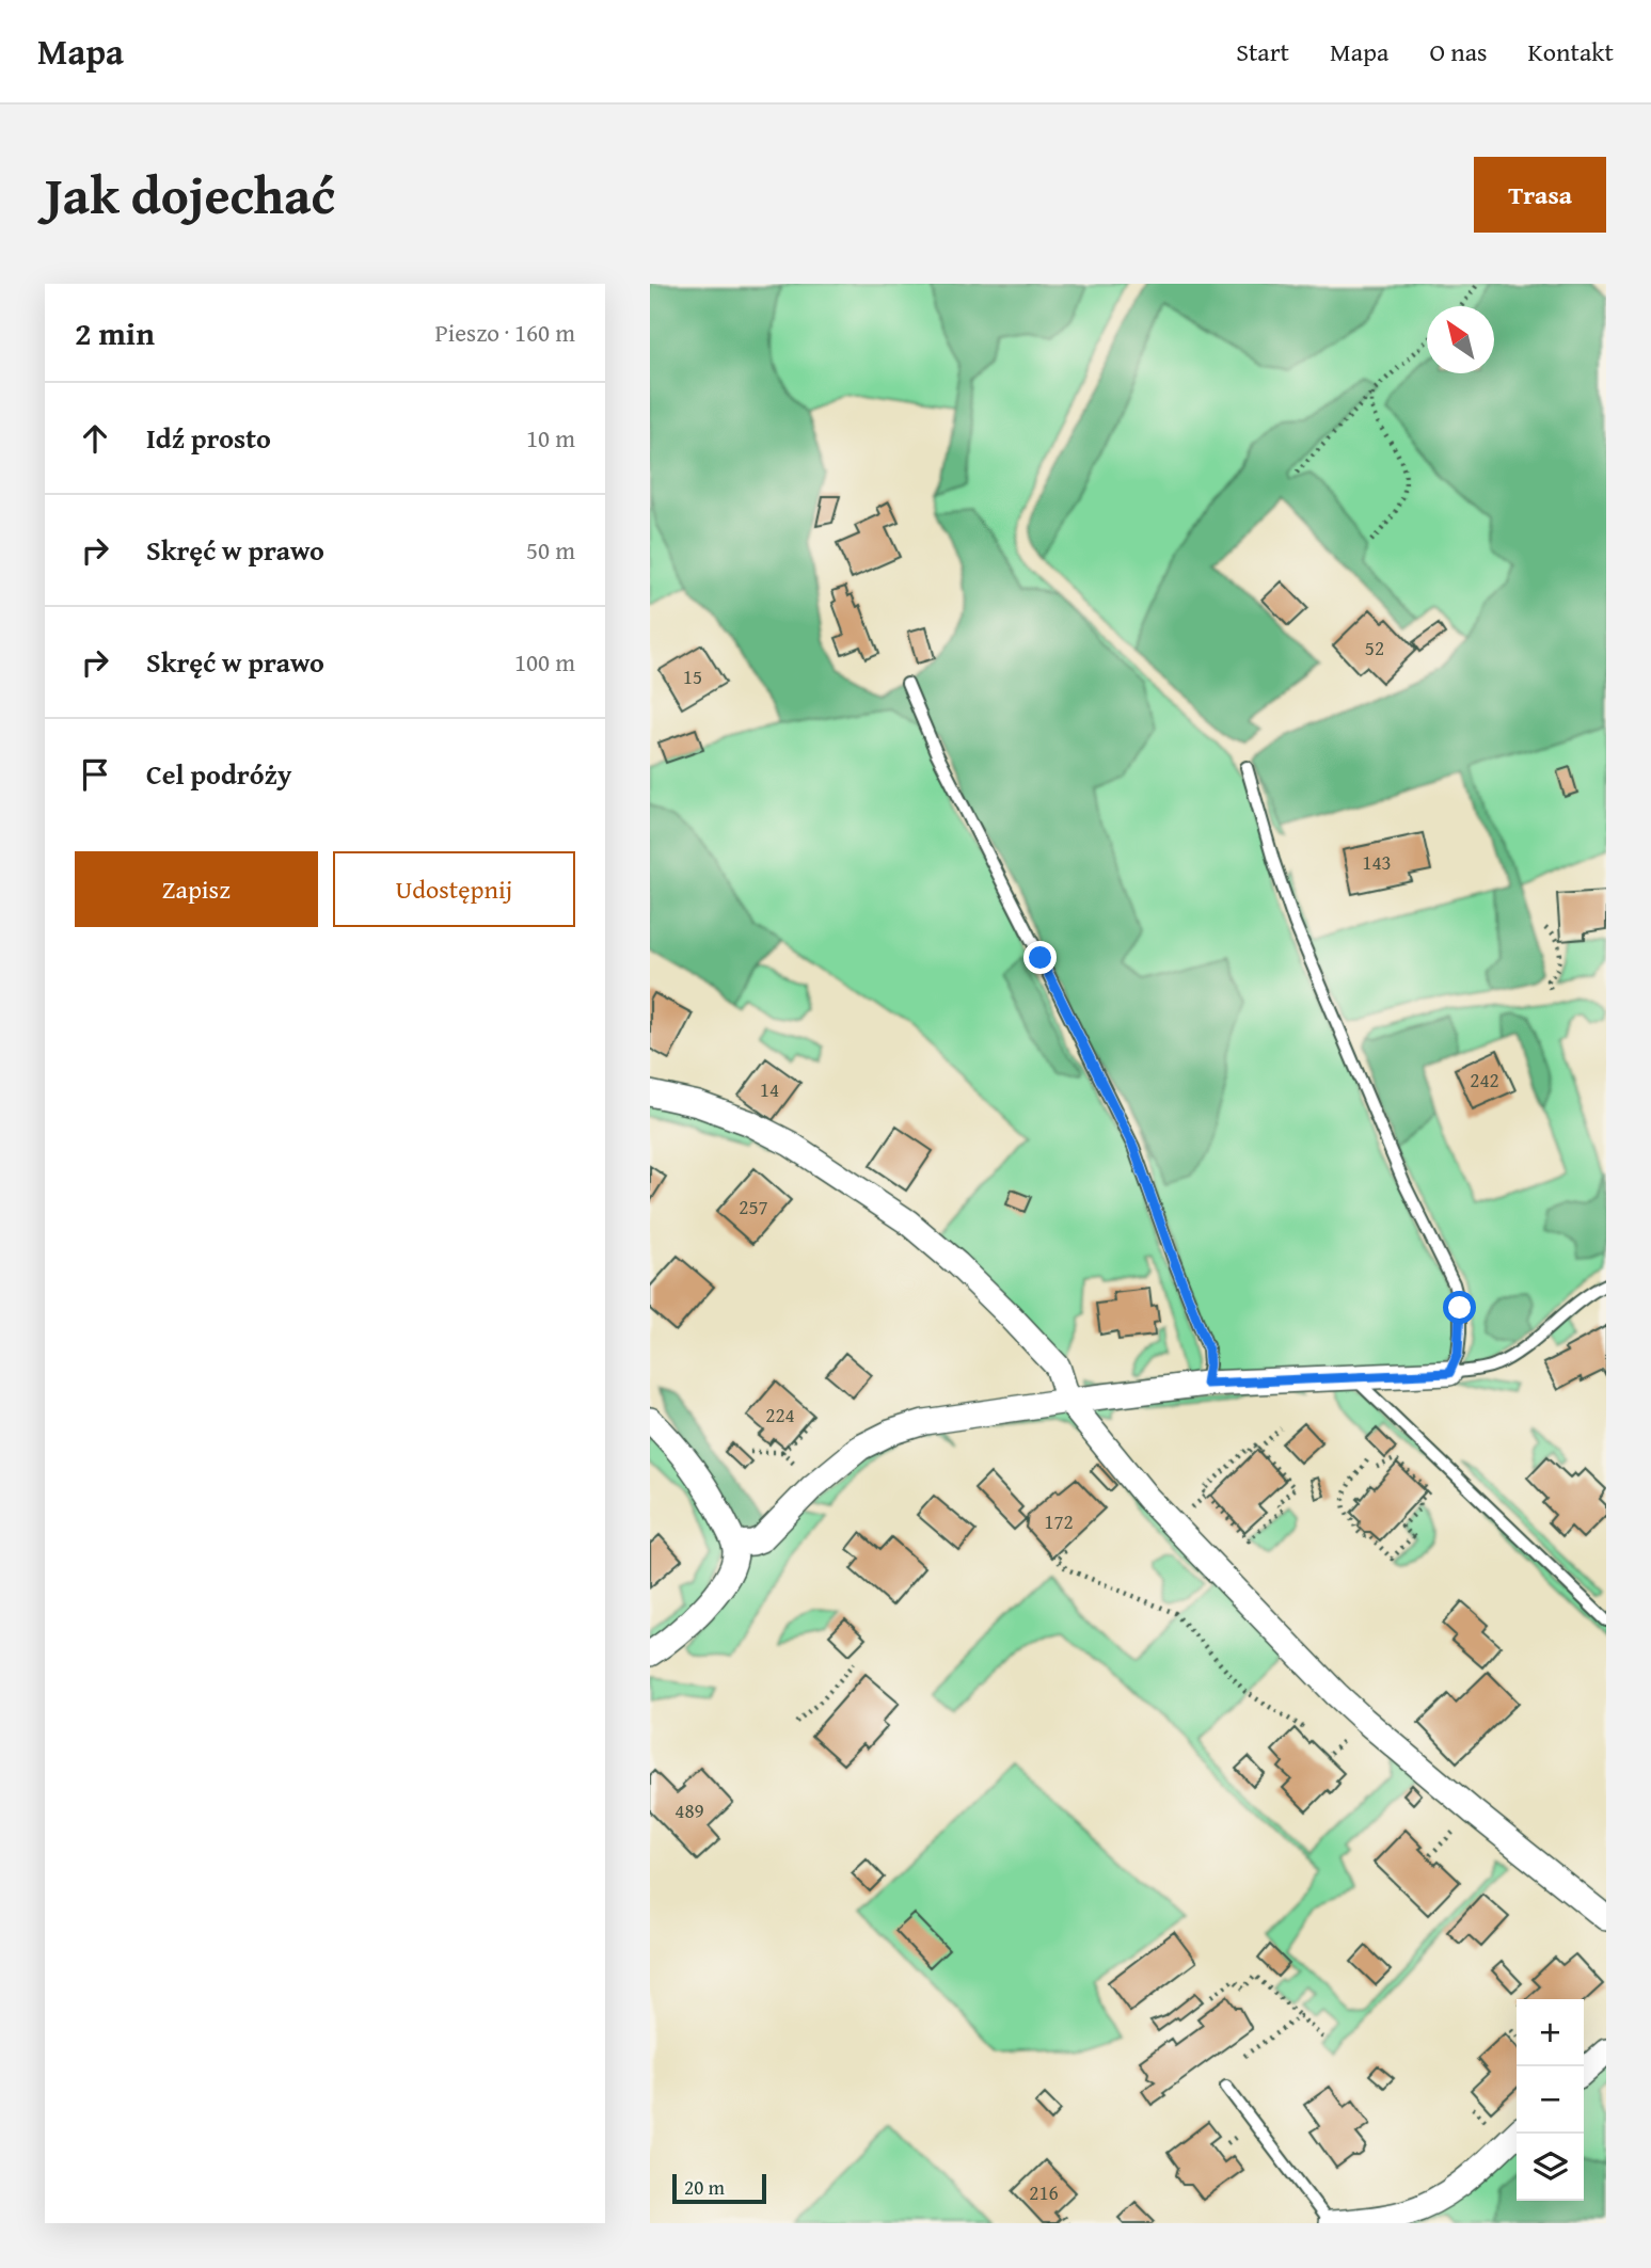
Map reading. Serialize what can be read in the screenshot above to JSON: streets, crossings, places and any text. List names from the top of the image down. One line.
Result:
{"house_numbers":["52","15","143","242","14","257","224","172","489","216"],"scale_bar":"20 m","north":"top left","page":{"header":"Mapa","nav":["Start","Mapa","O nas","Kontakt"],"title":"Jak dojechać","buttons":["Trasa",["Zapisz","Udostępnij"]],"heading":["2 min","Pieszo · 160 m"],"list":[["Idź prosto","10 m"],["Skręć w prawo","50 m"],["Skręć w prawo","100 m"],"Cel podróży"],"map_buttons":["+","−"],"scale":"20 m"}}
